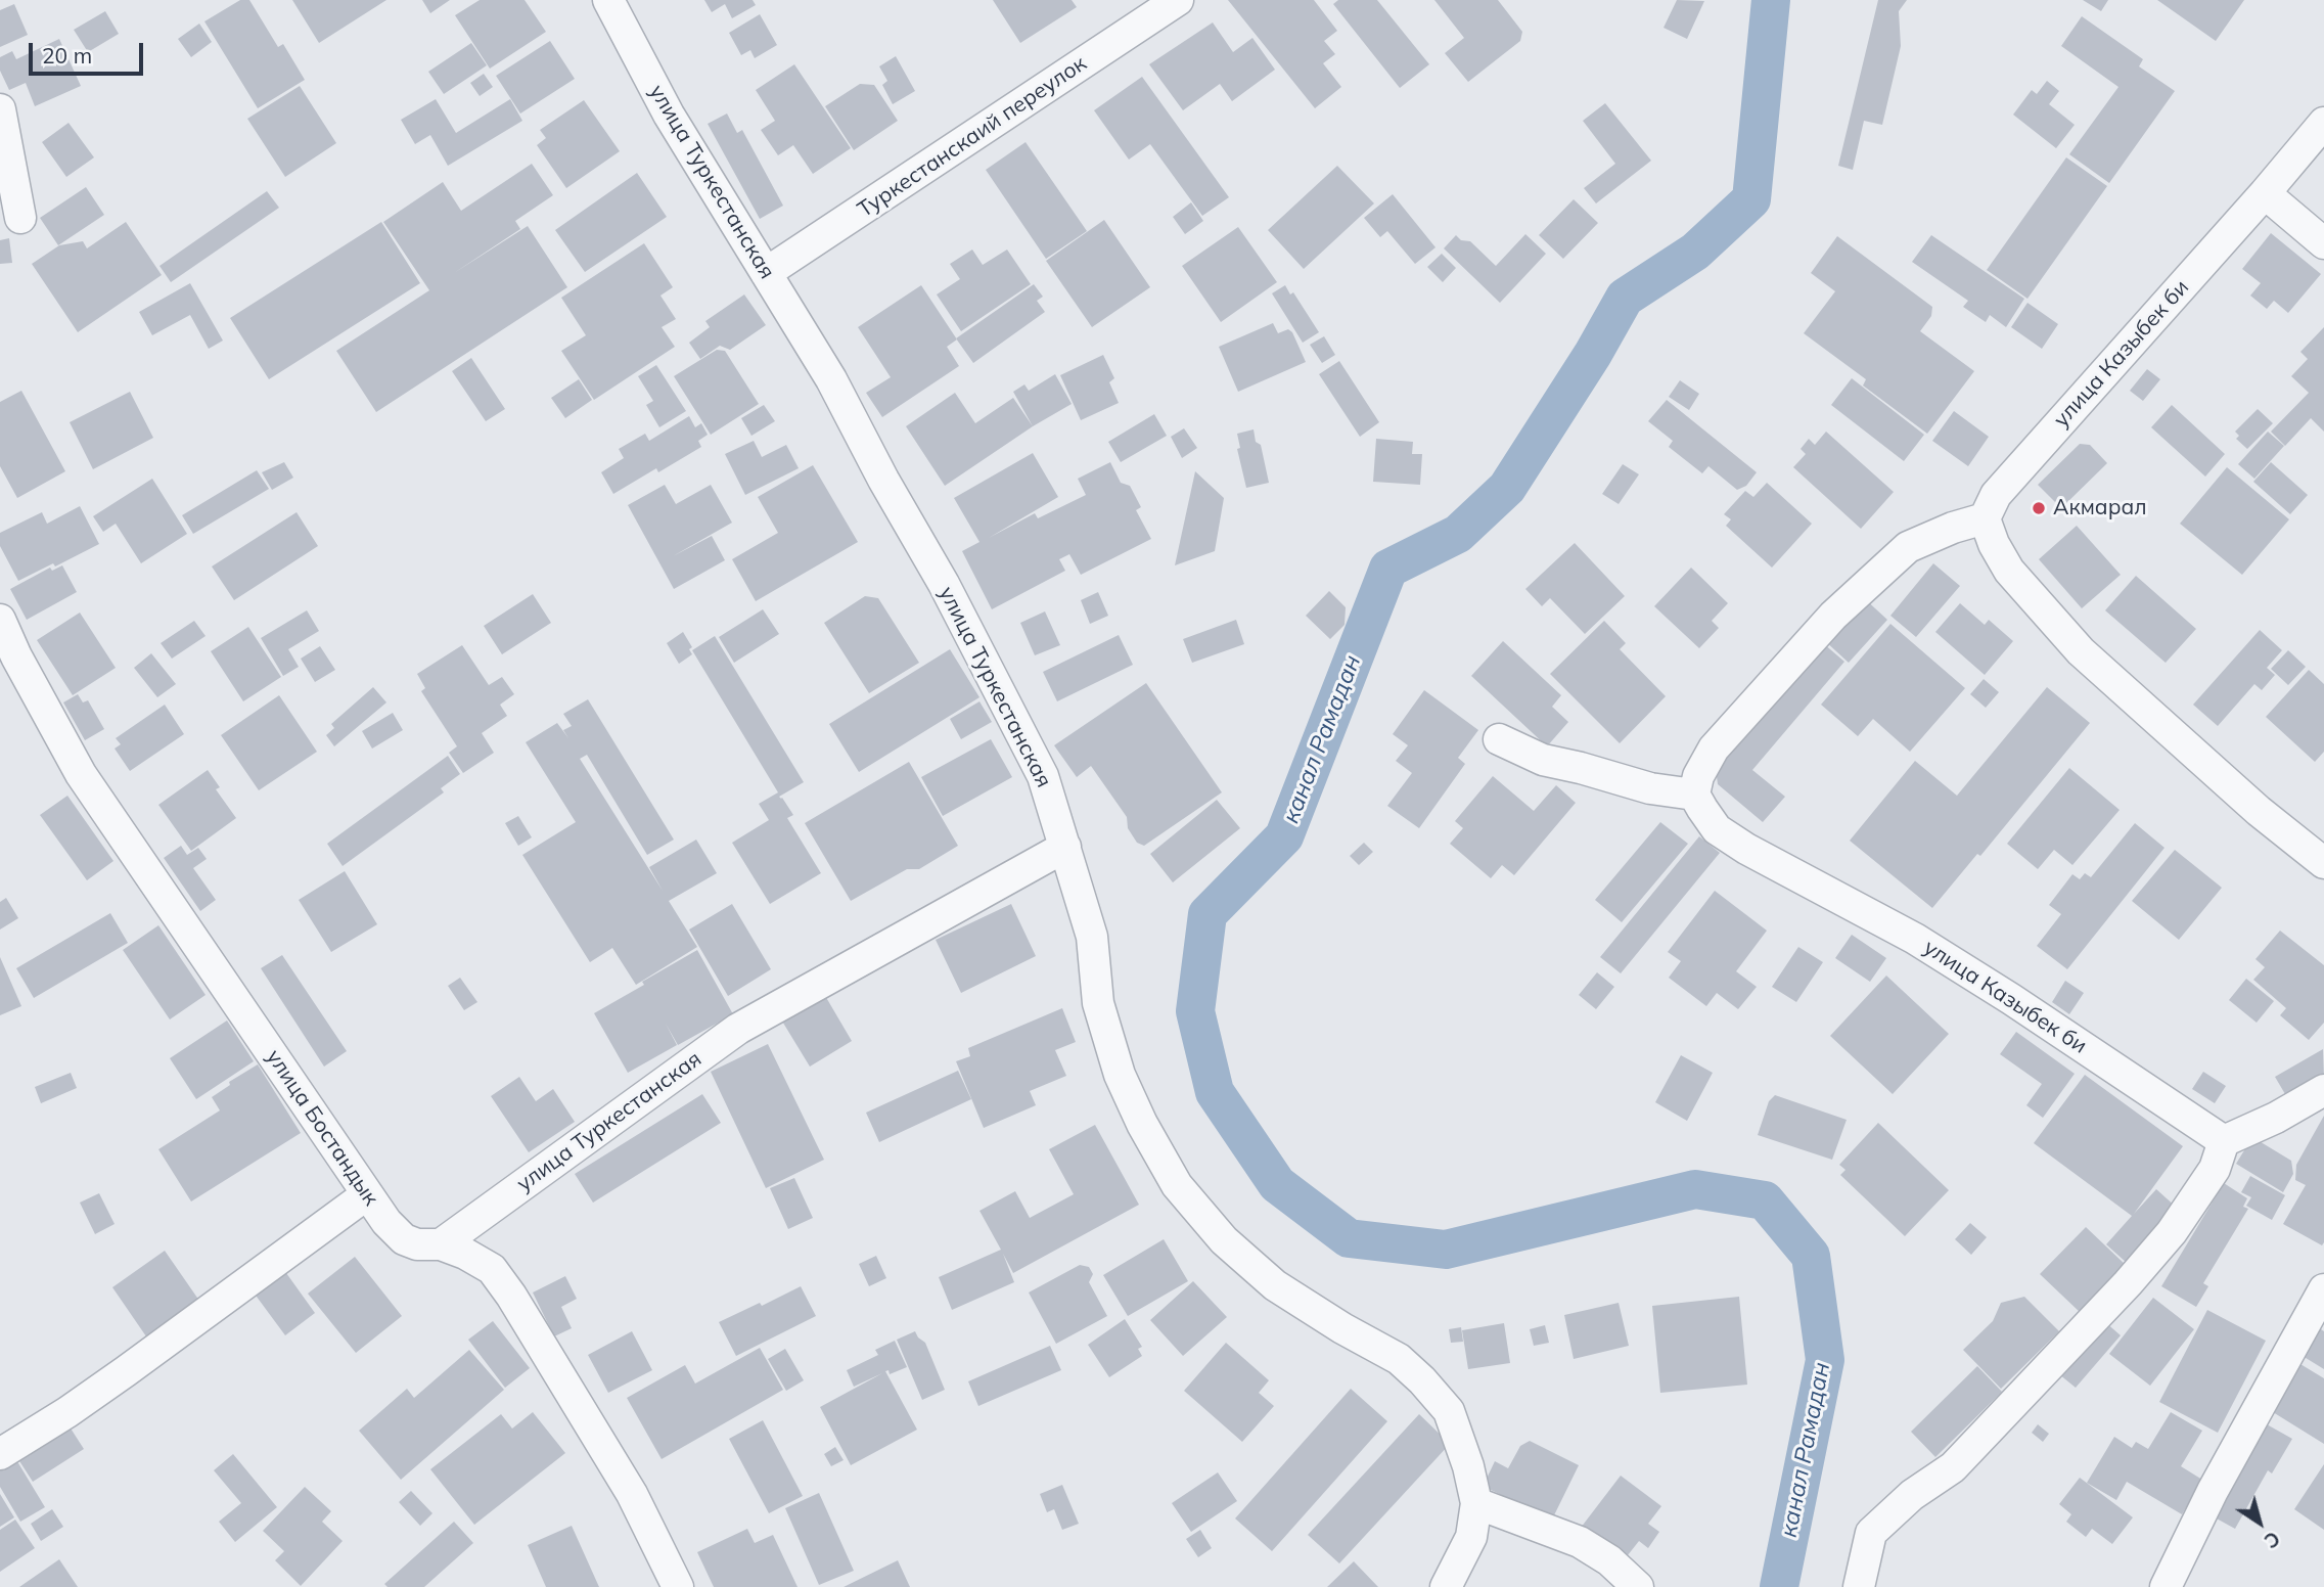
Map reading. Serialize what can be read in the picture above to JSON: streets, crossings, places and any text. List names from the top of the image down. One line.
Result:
{"streets":{"street":["Туркестанскаий переулок","улица Туркестанская","улица Казыбек би","улица Бостандык"]},"crossings":[["Туркестанскаий переулок","улица Туркестанская"],["улица Туркестанская","улица Бостандык"]],"water":["канал Рамадан"],"places":["Акмарал"],"scale_bar":"20 m","north":"bottom right"}
